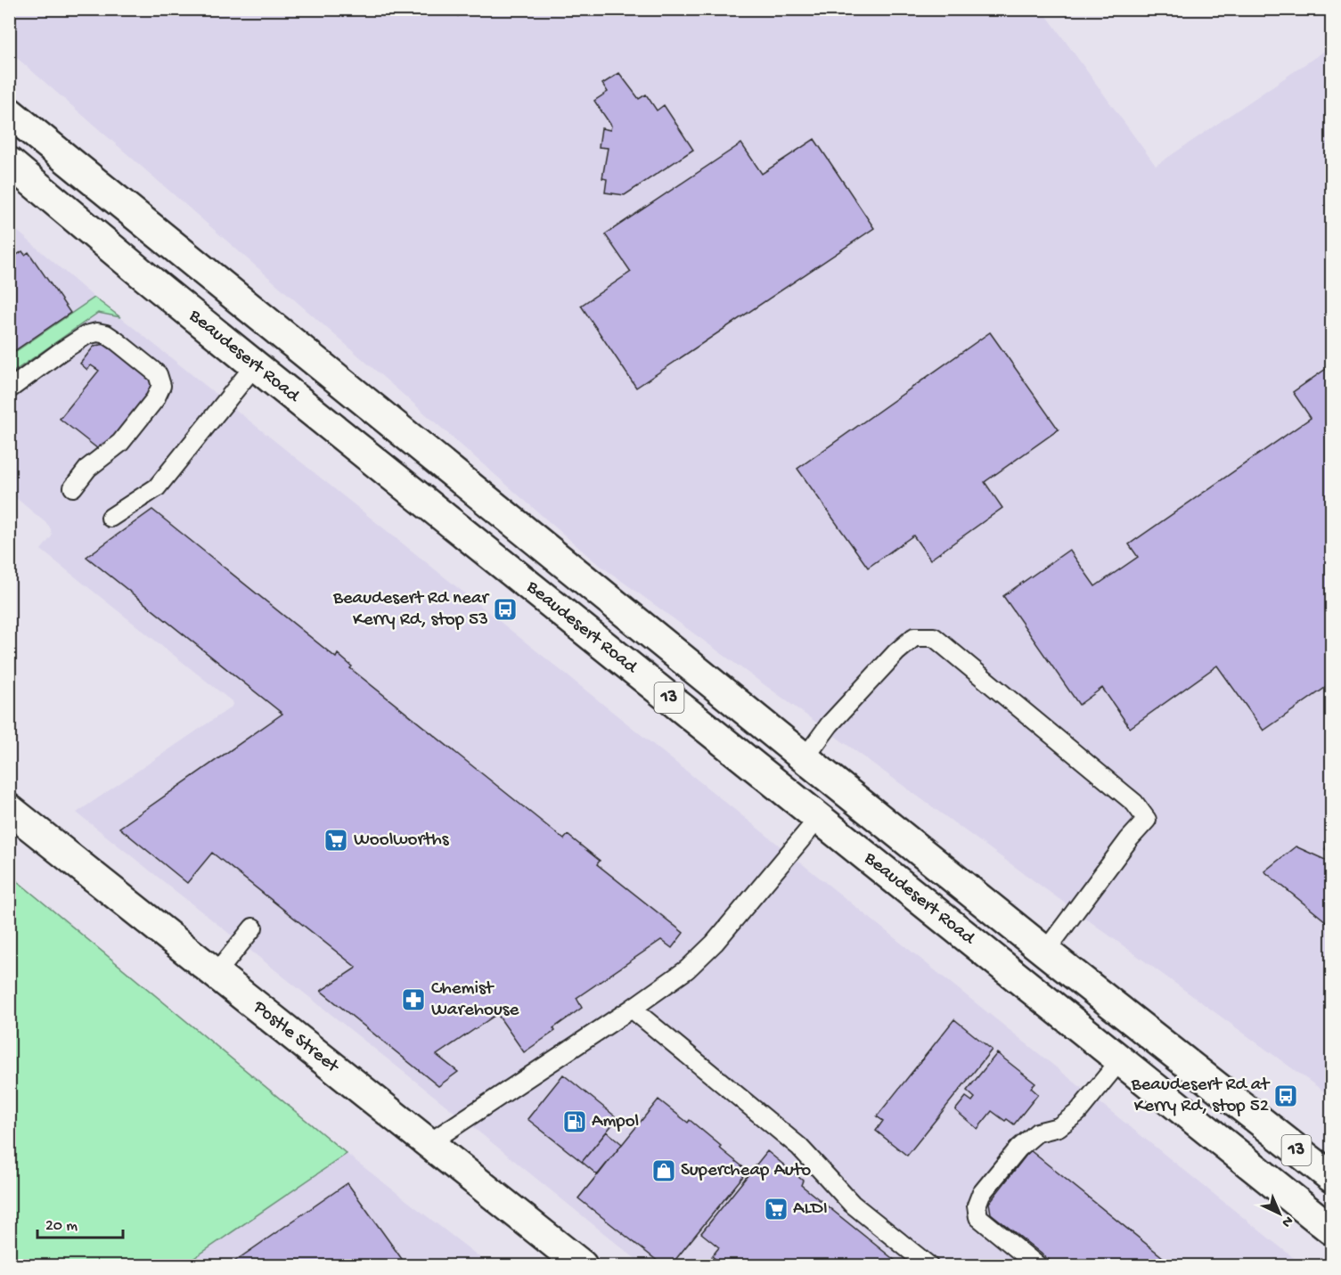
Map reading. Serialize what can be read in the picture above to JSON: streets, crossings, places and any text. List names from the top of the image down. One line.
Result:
{"streets":{"main road":["Beaudesert Road","13","Postle Street"]},"places":{"bus stop":["Beaudesert Rd near Kerry Rd, stop 53","Beaudesert Rd at Kerry Rd, stop 52"],"supermarket":["Woolworths","ALDI"],"pharmacy":["Chemist Warehouse"],"fuel station":["Ampol"],"shop":["Supercheap Auto"]},"scale_bar":"20 m","north":"bottom right"}
